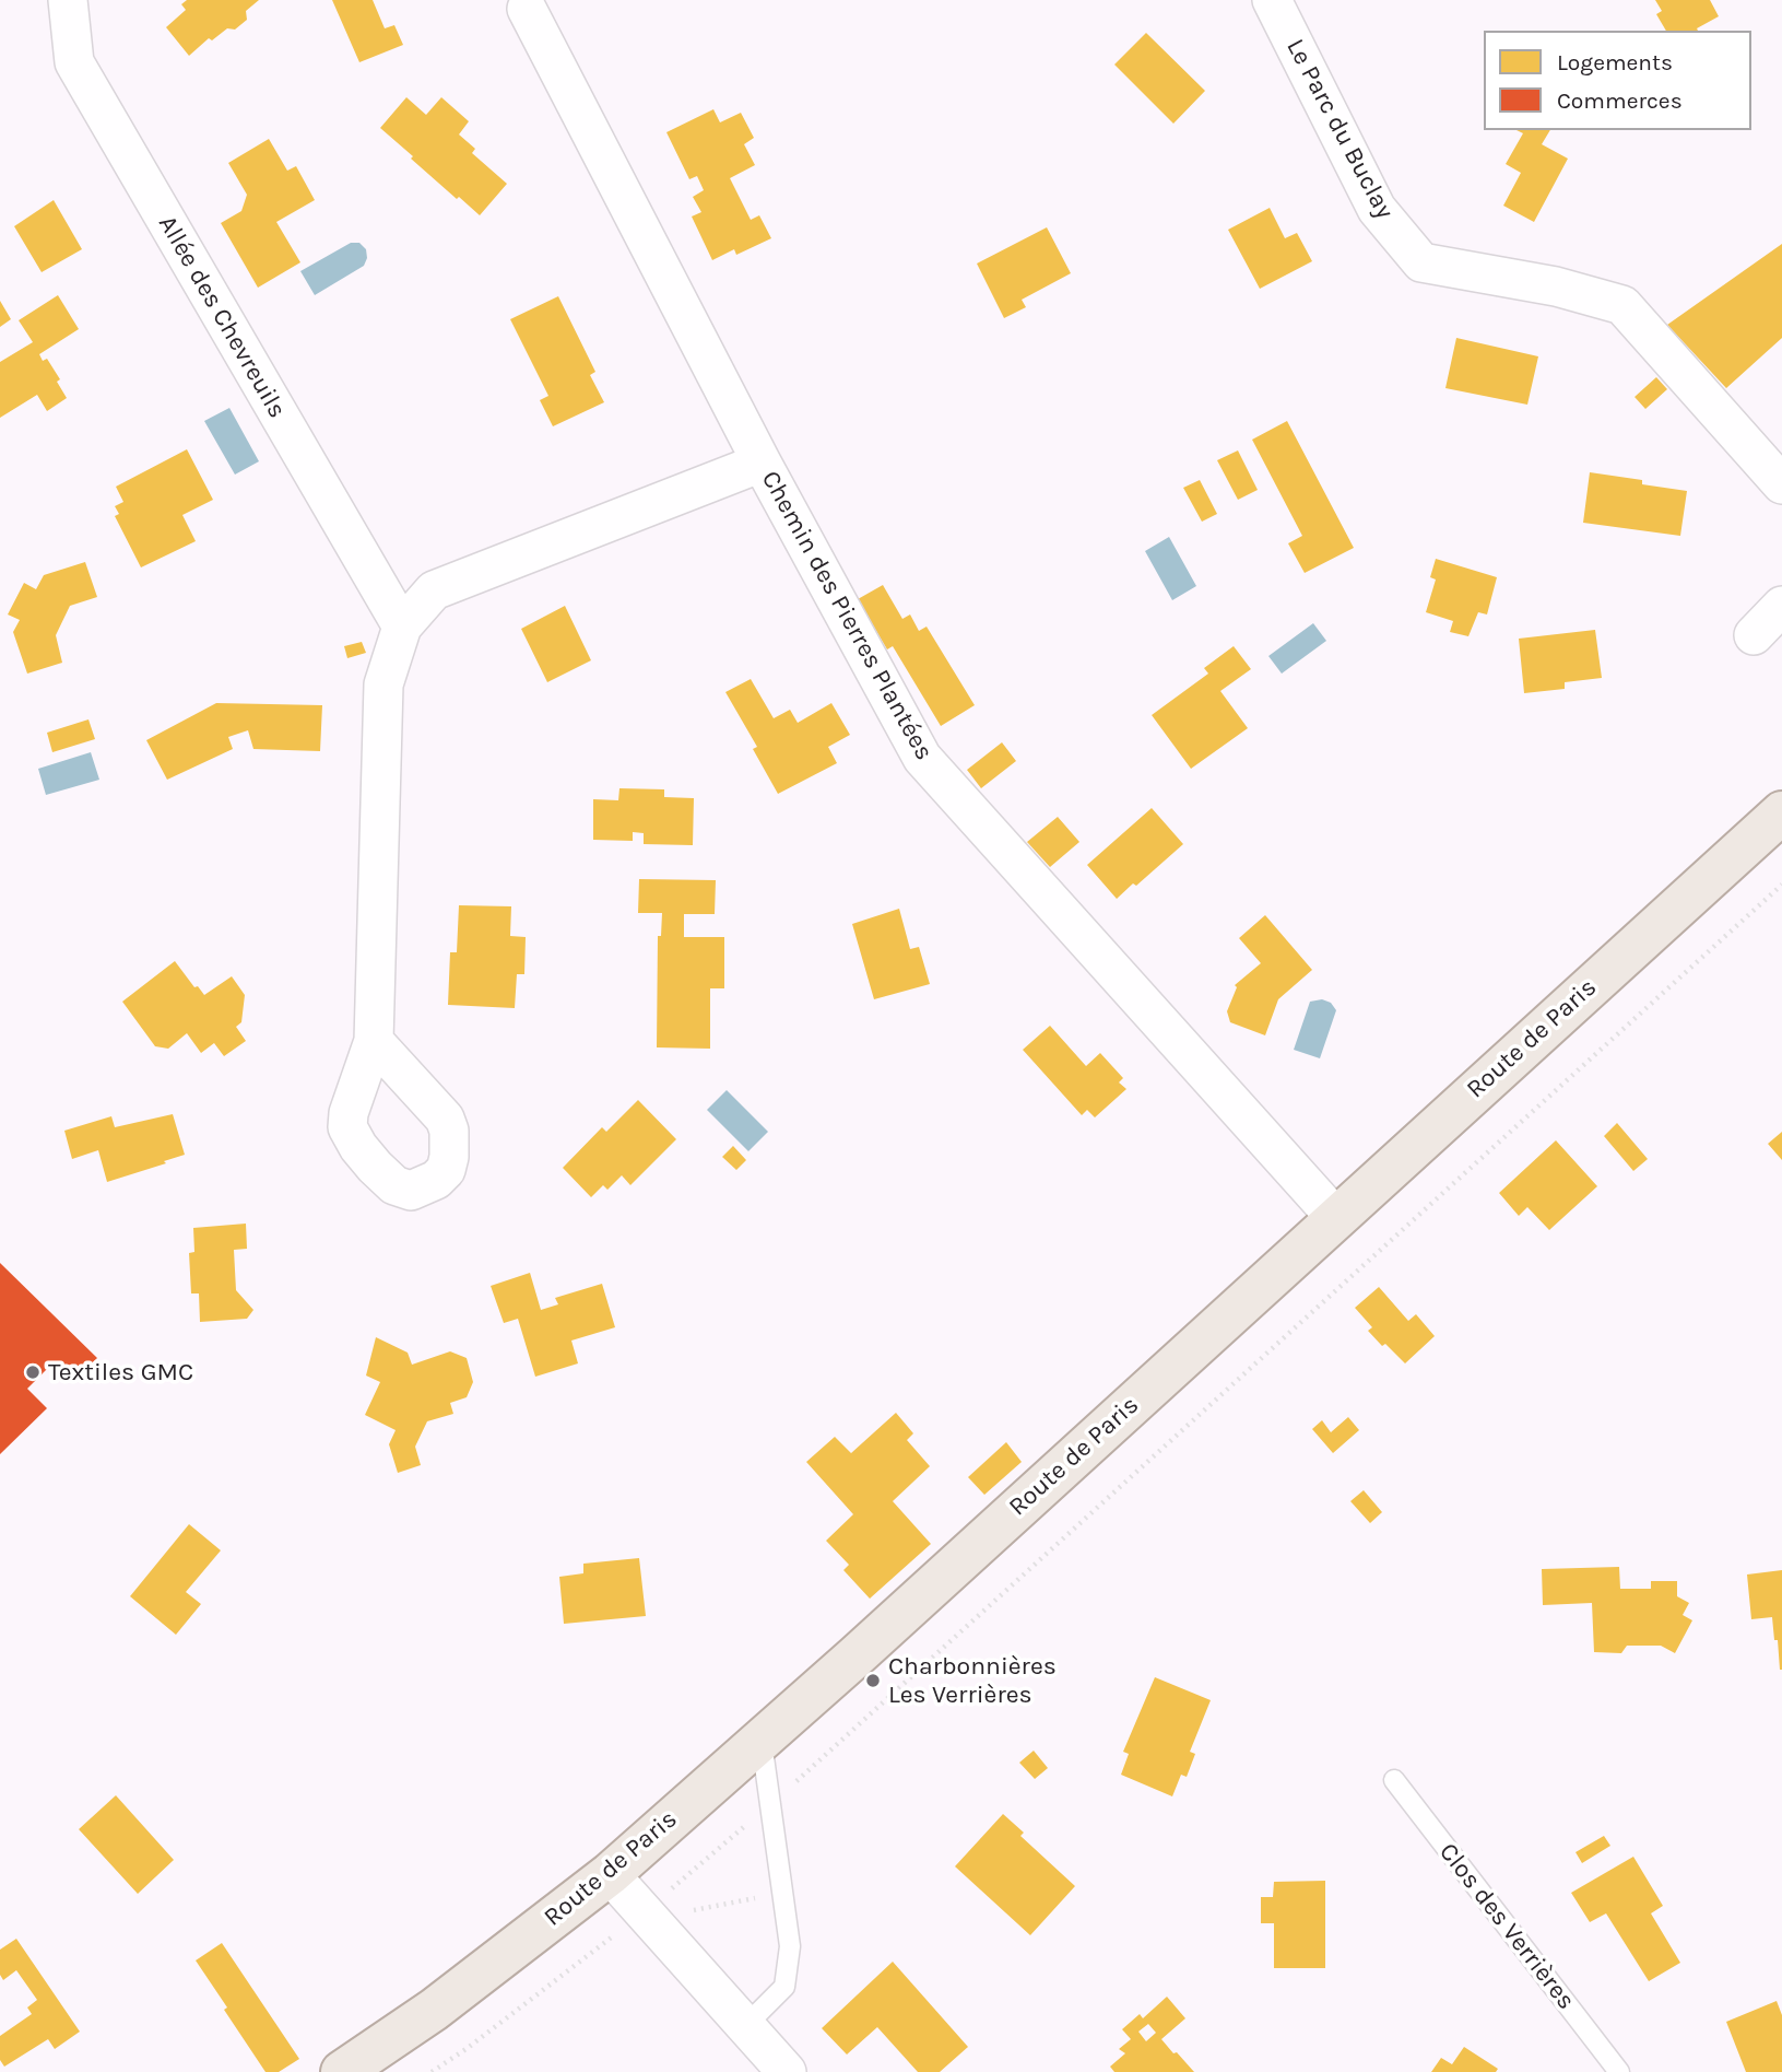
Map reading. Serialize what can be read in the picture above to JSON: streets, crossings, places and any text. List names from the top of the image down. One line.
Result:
{"streets":{"main road":["Route de Paris"],"street":["Le Parc du Buclay","Allée des Chevreuils","Chemin des Pierres Plantées"],"lane":["Clos des Verrières"]},"crossings":[["Chemin des Pierres Plantées","Route de Paris"]],"places":["Textiles GMC","Charbonnières Les Verrières"],"legend":["Logements","Commerces"]}
